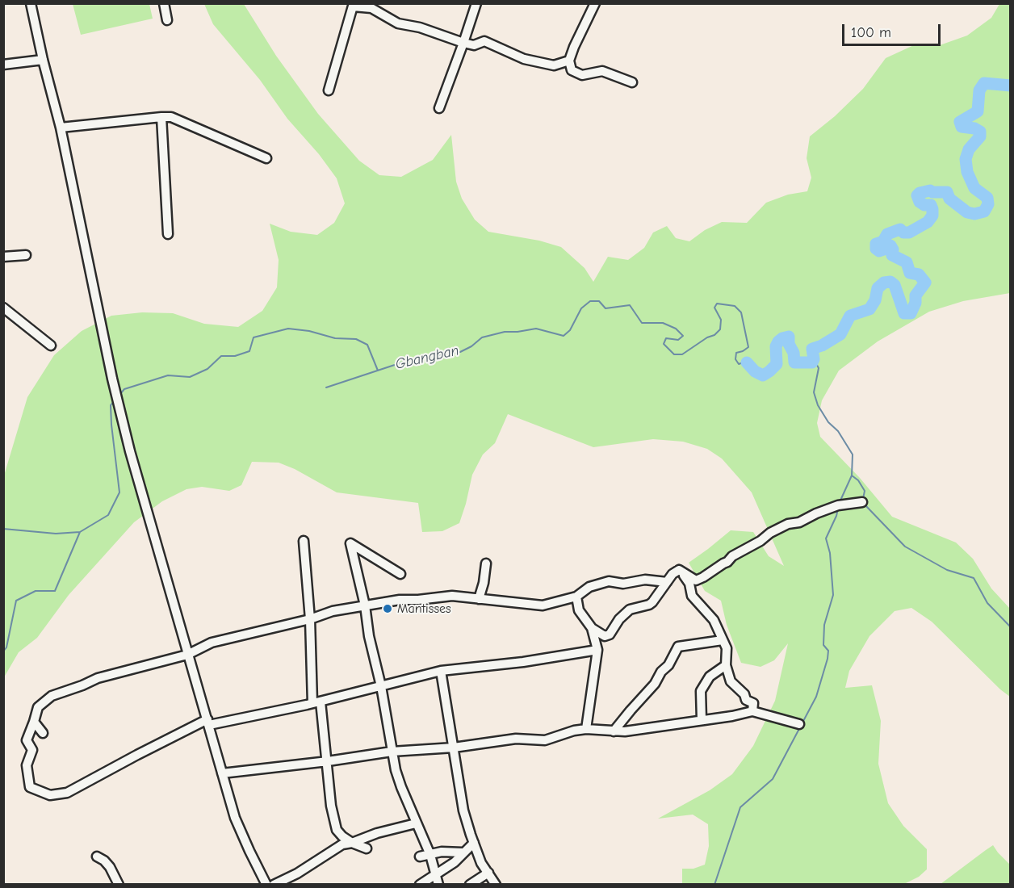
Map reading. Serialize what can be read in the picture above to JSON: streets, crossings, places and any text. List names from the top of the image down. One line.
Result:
{"water":["Gbangban"],"places":["Mantisses"],"scale_bar":"100 m"}
